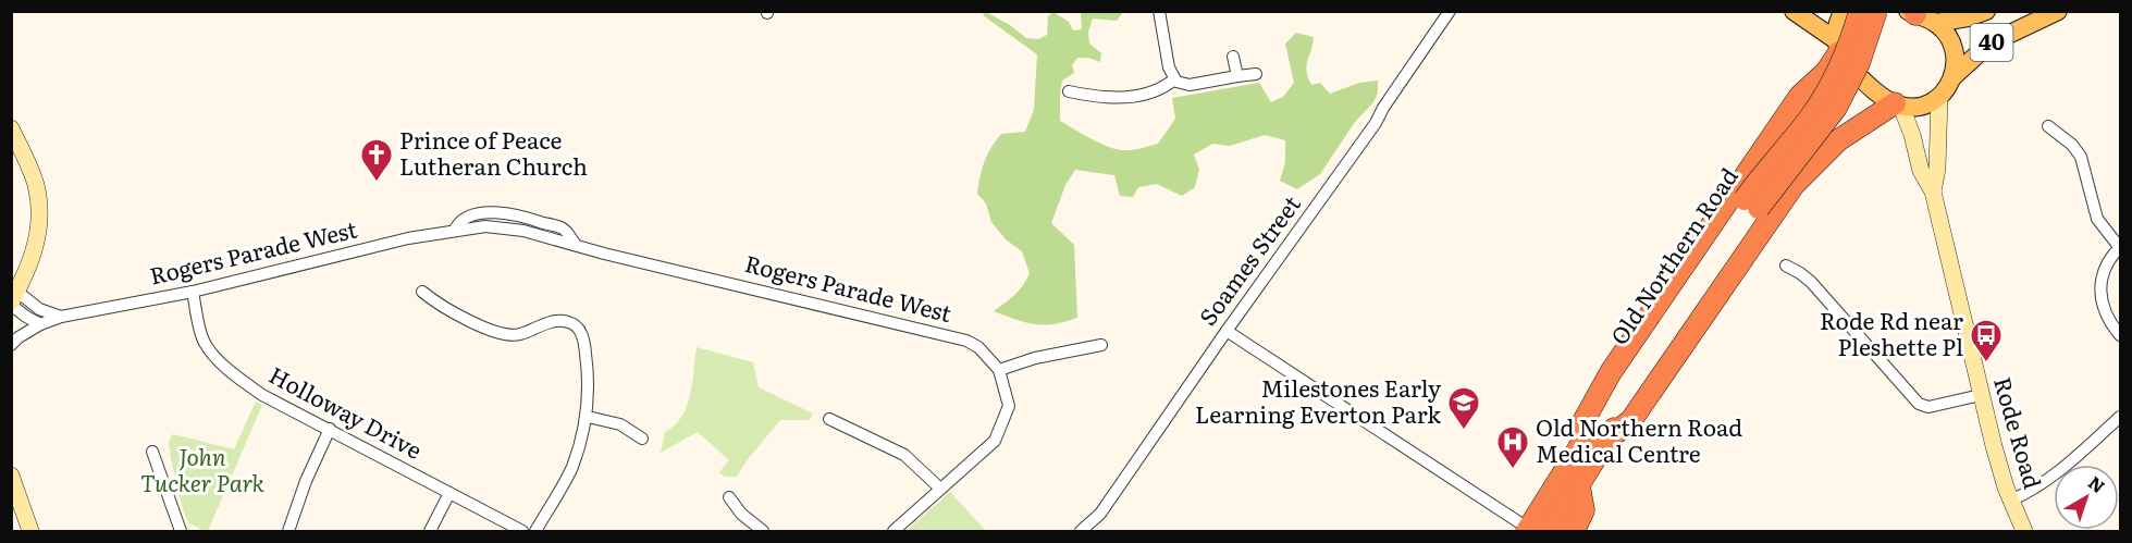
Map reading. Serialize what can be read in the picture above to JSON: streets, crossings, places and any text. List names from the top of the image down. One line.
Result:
{"streets":{"highway":["Old Northern Road"],"main road":["40","Rode Road"],"street":["Rogers Parade West","Soames Street","Holloway Drive"]},"crossings":[["40","Rode Road"],["Rogers Parade West","Holloway Drive"]],"parks":["John Tucker Park"],"places":{"church":["Prince of Peace Lutheran Church"],"bus stop":["Rode Rd near Pleshette Pl"],"school or university":["Milestones Early Learning Everton Park"],"hospital":["Old Northern Road Medical Centre"]},"north":"top right"}
